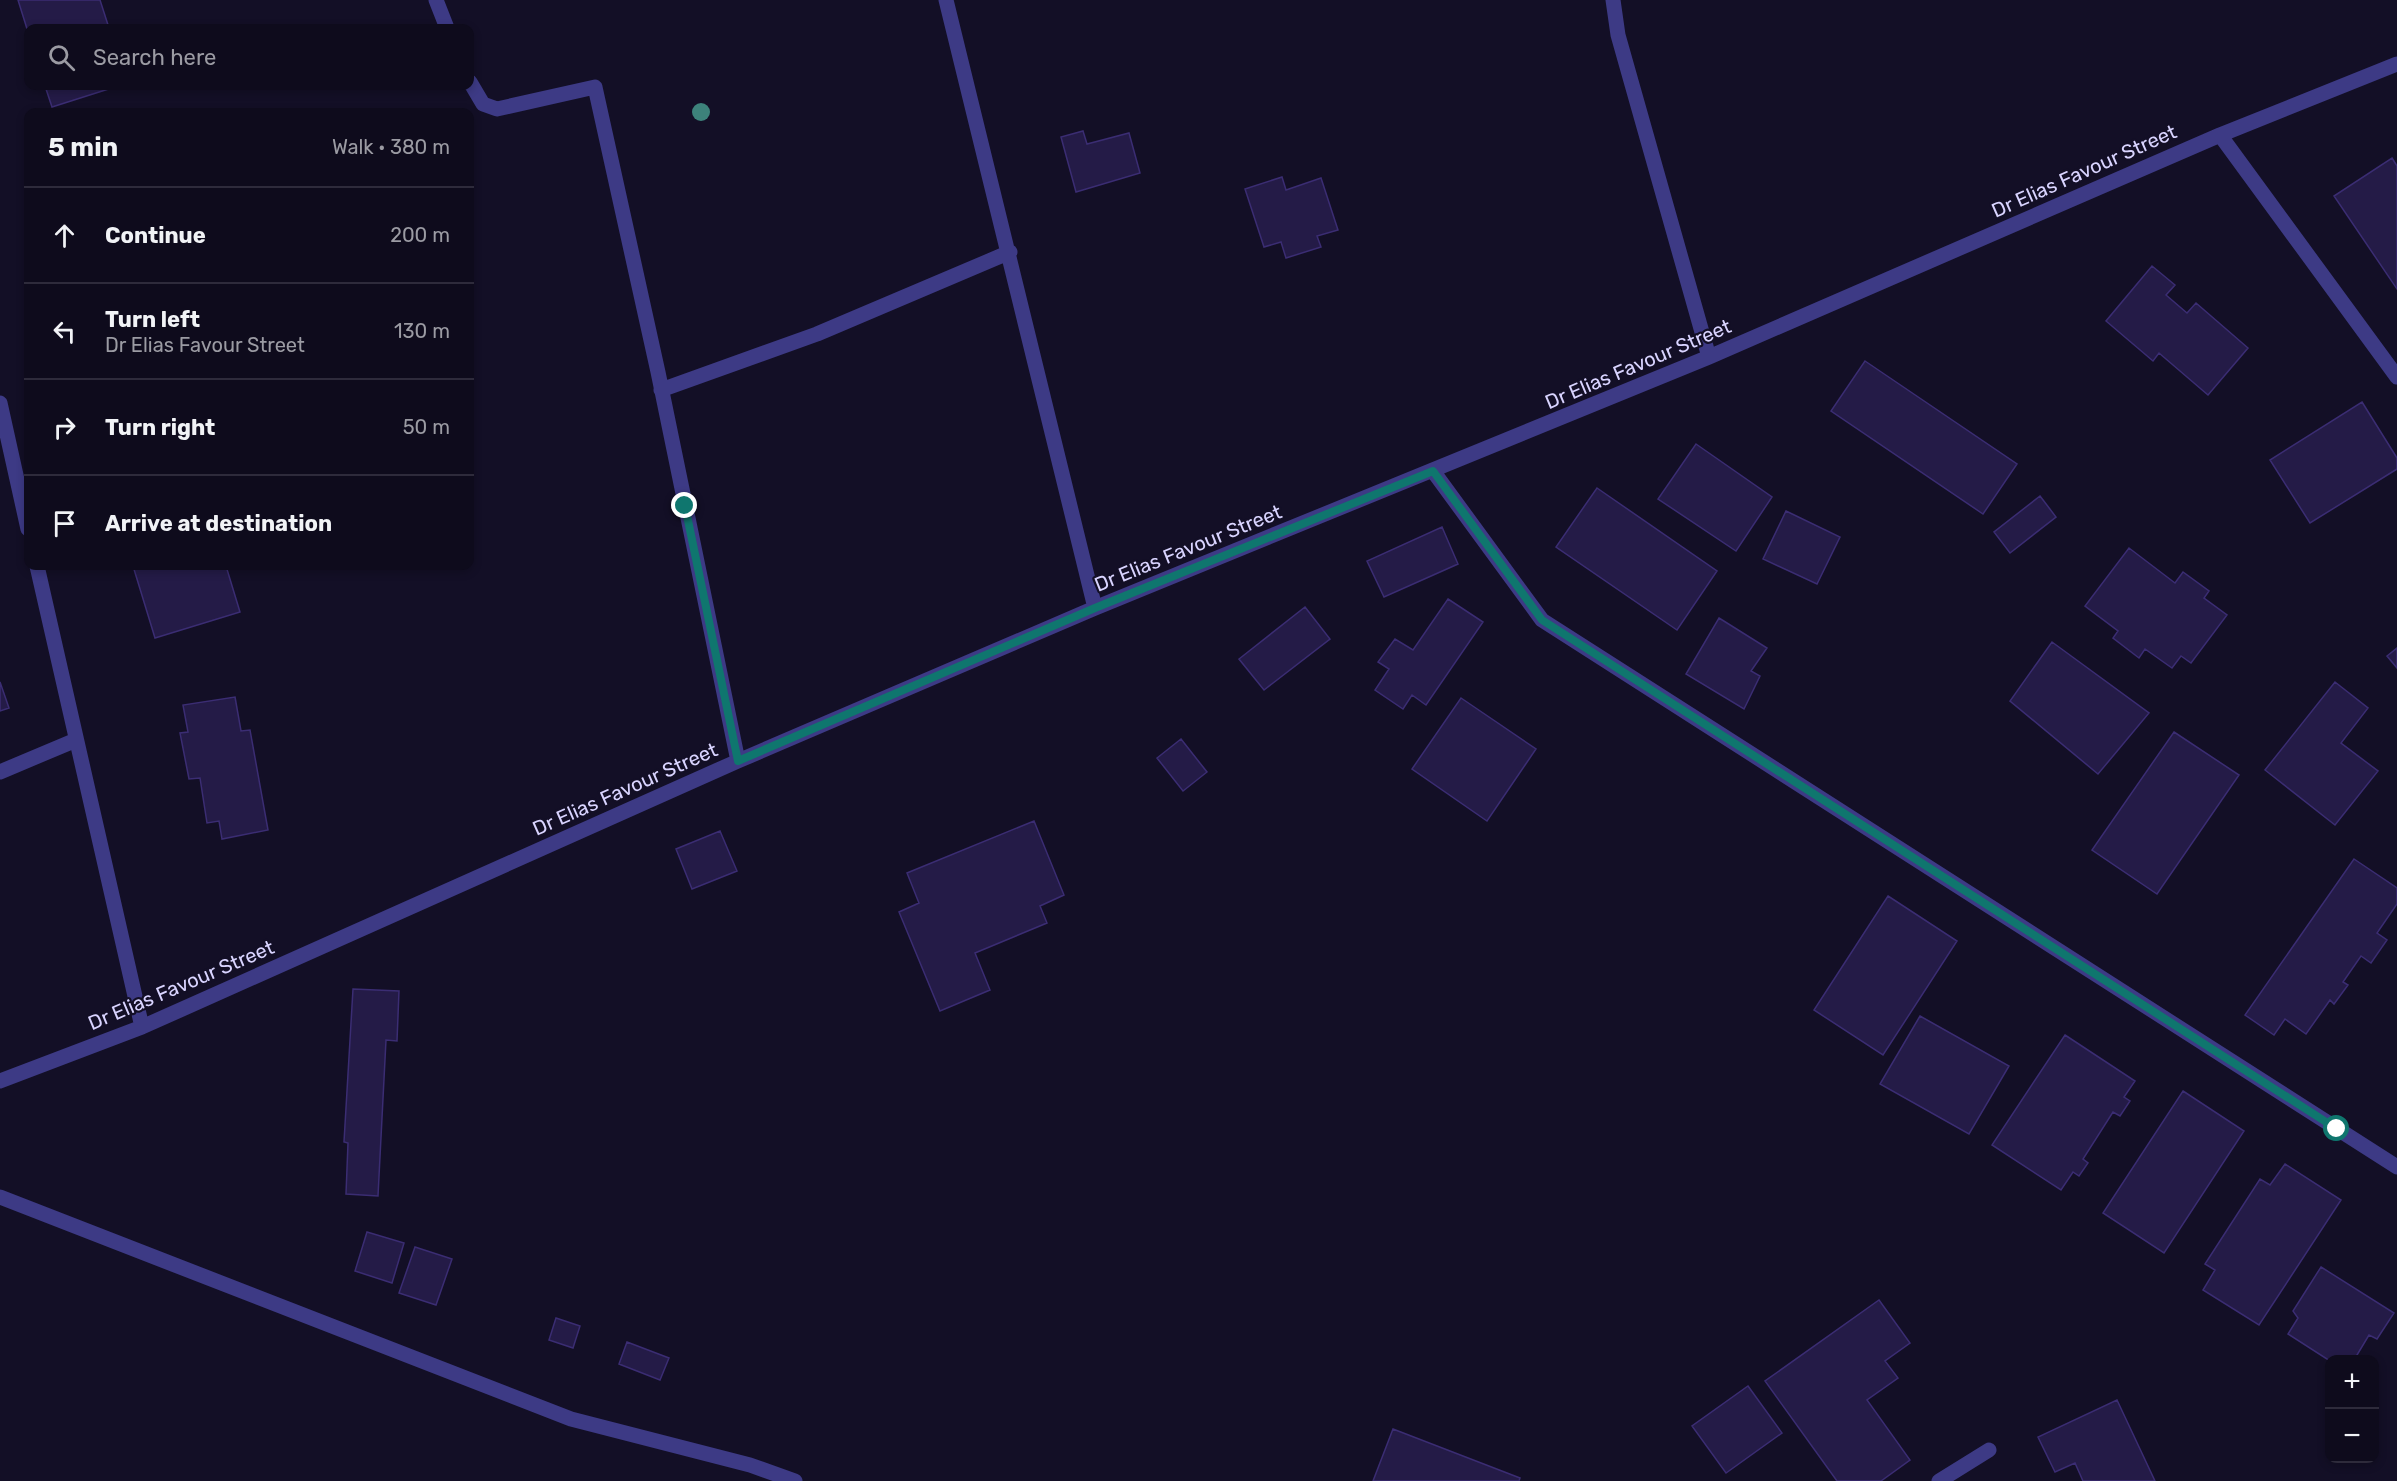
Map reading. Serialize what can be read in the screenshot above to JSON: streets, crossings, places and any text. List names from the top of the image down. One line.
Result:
{"streets":{"street":["Dr Elias Favour Street"]},"page":{"search":"Search here","heading":["5 min","Walk · 380 m"],"list":[["Continue","200 m"],["Turn left","Dr Elias Favour Street","130 m"],["Turn right","50 m"],"Arrive at destination"],"map_buttons":["+","−"]}}
